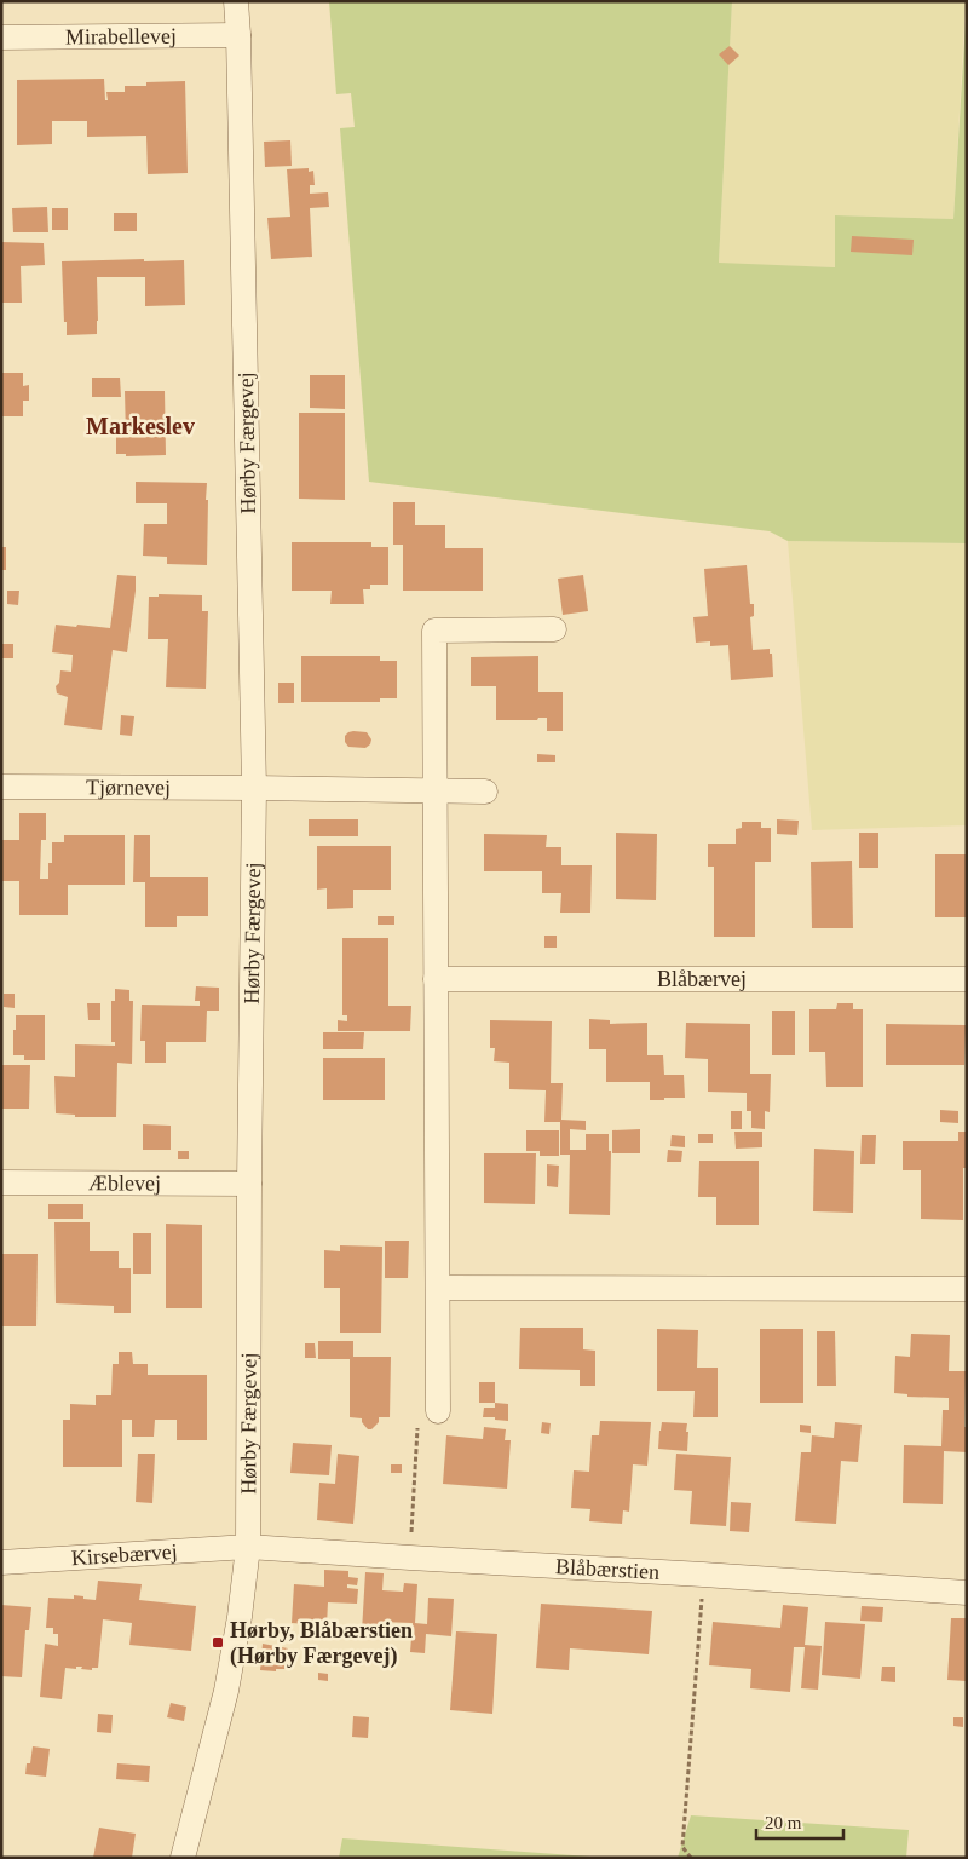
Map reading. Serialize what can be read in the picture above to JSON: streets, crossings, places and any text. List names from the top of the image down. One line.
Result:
{"streets":{"street":["Mirabellevej","Hørby Færgevej","Tjørnevej","Blåbærvej","Æblevej","Kirsebærvej","Blåbærstien"]},"crossings":[["Mirabellevej","Hørby Færgevej"],["Hørby Færgevej","Tjørnevej"],["Hørby Færgevej","Æblevej"],["Hørby Færgevej","Kirsebærvej"],["Hørby Færgevej","Blåbærstien"],["Kirsebærvej","Blåbærstien"]],"districts":["Markeslev"],"places":{"transit":["Hørby, Blåbærstien (Hørby Færgevej)"]},"scale_bar":"20 m"}
